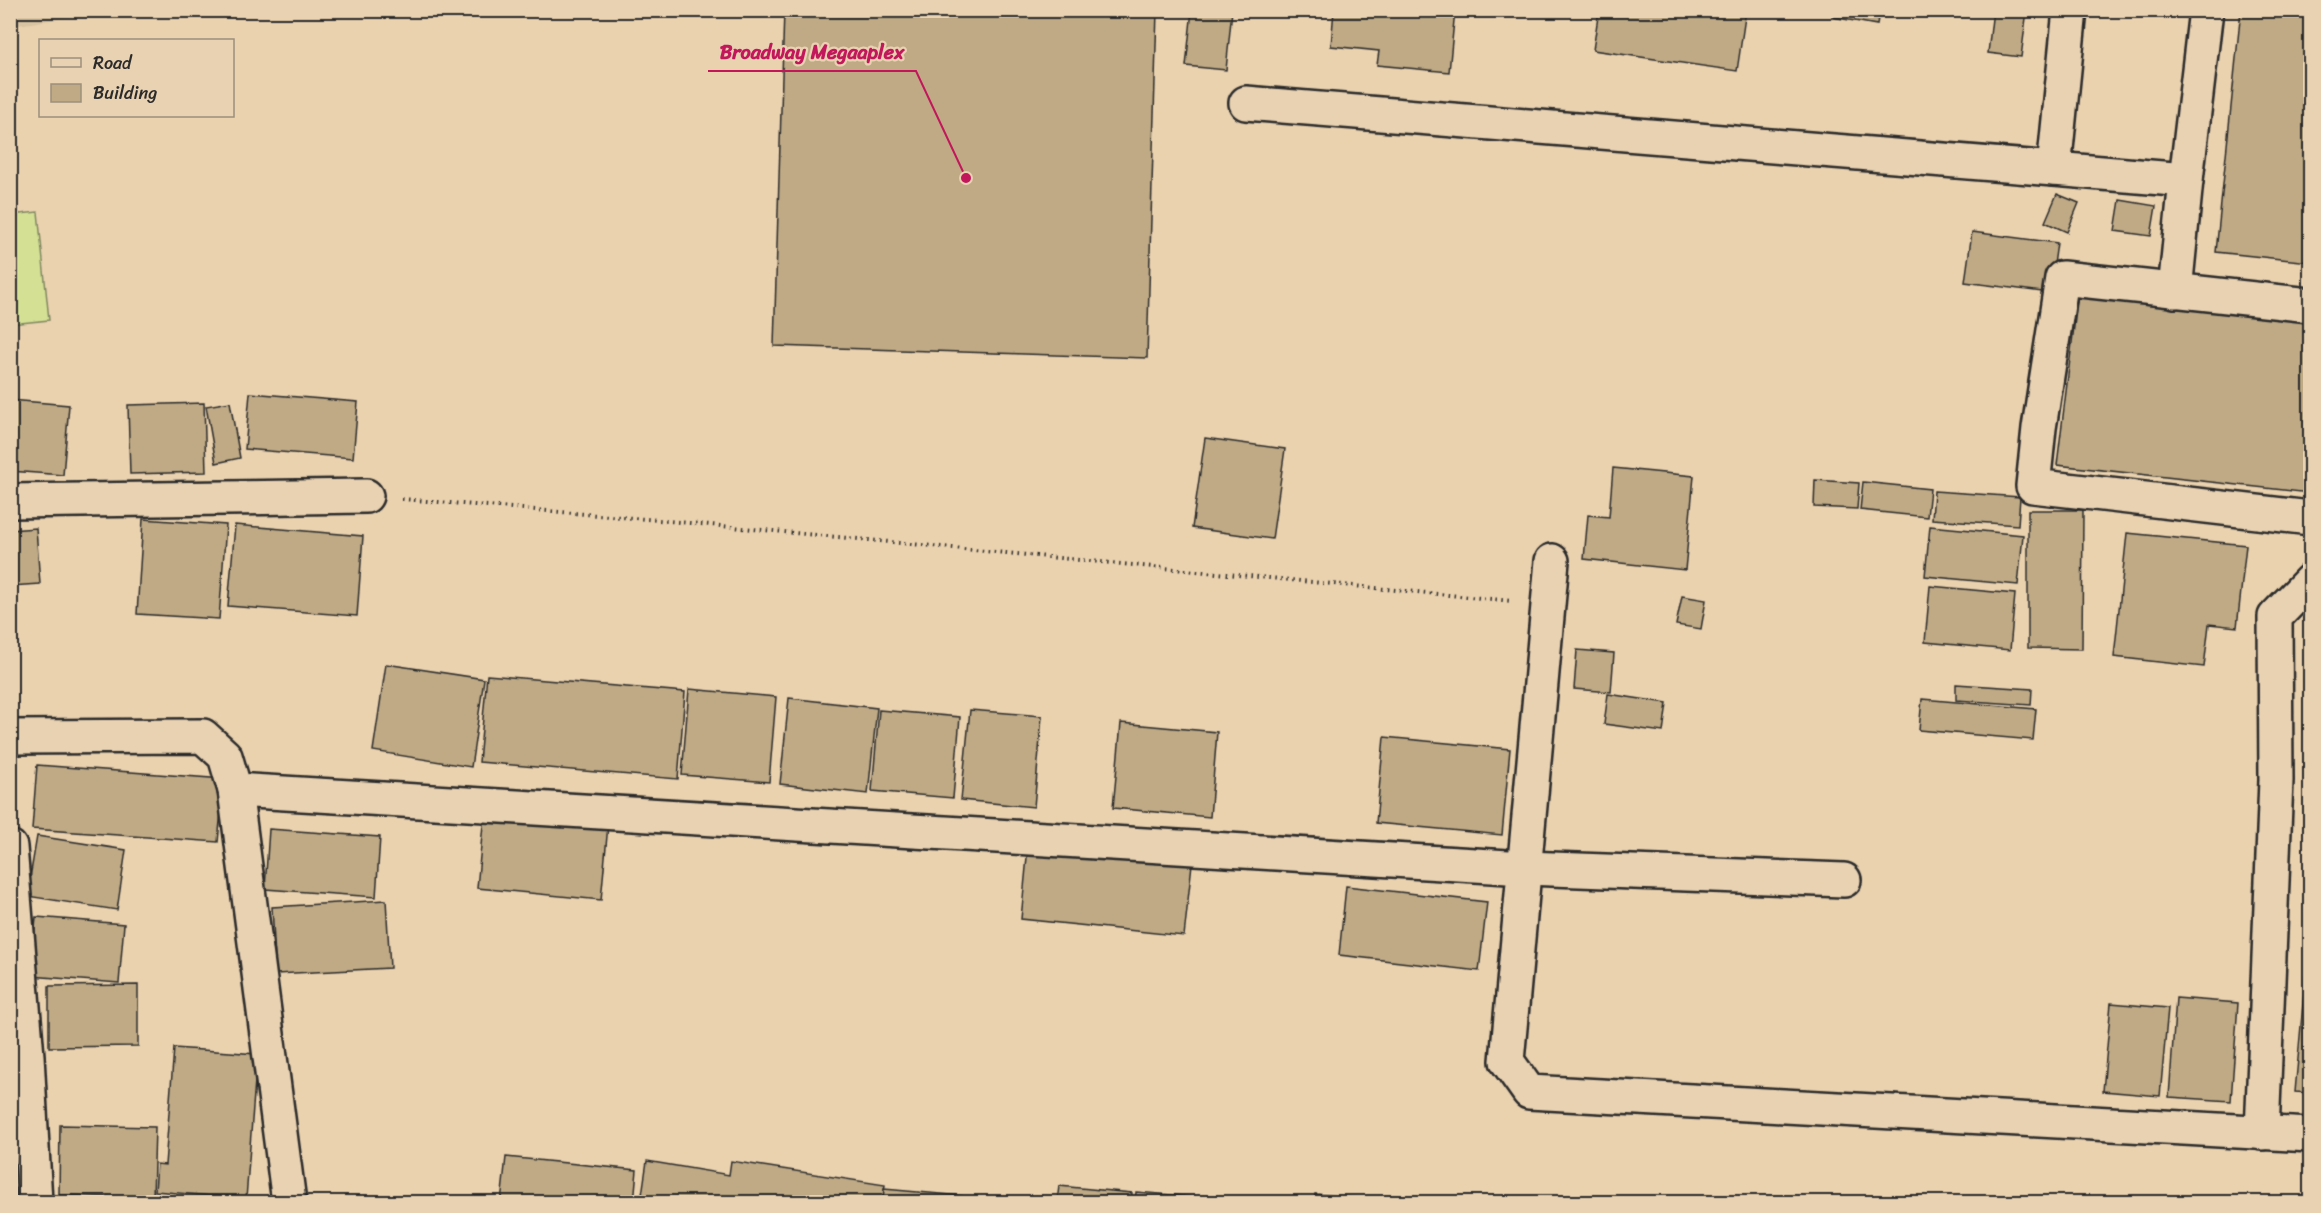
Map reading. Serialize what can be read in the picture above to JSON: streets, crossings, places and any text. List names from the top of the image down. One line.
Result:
{"places":["Broadway Megaaplex"],"legend":["Road","Building"]}
